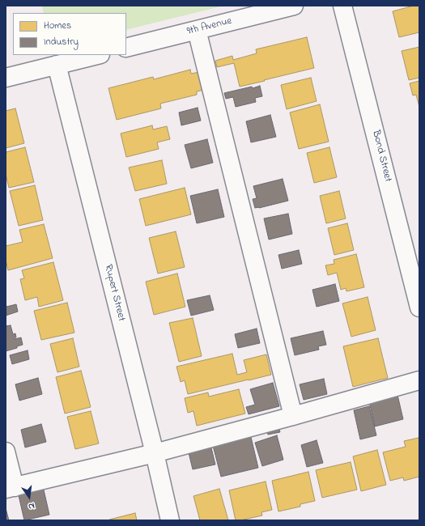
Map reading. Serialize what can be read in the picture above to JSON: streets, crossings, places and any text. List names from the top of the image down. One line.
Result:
{"streets":{"street":["9th Avenue","Bond Street","Rupert Street"]},"legend":["Homes","Industry"],"north":"bottom"}
